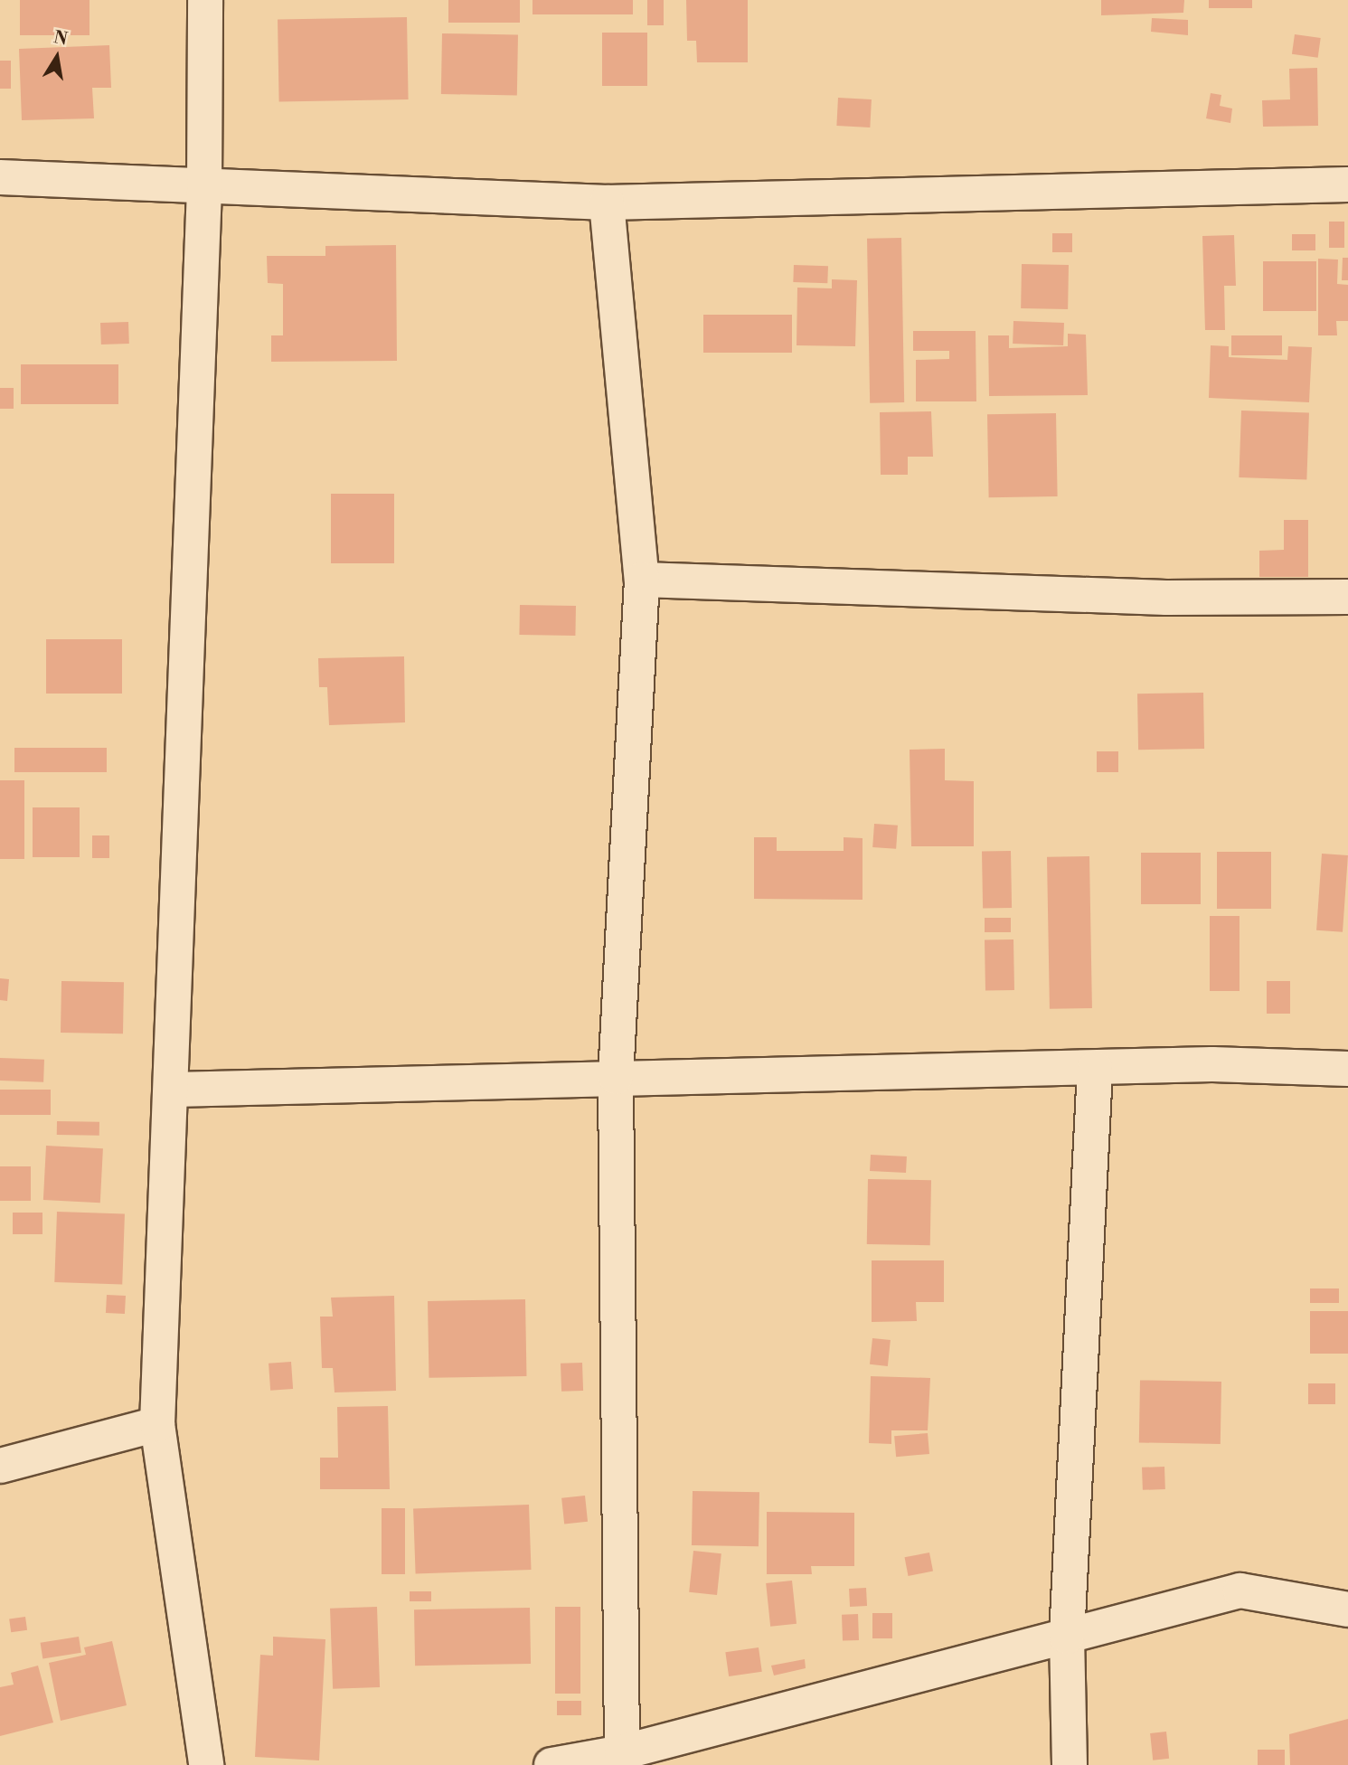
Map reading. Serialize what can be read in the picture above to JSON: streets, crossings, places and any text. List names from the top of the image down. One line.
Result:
{"north":"top"}
